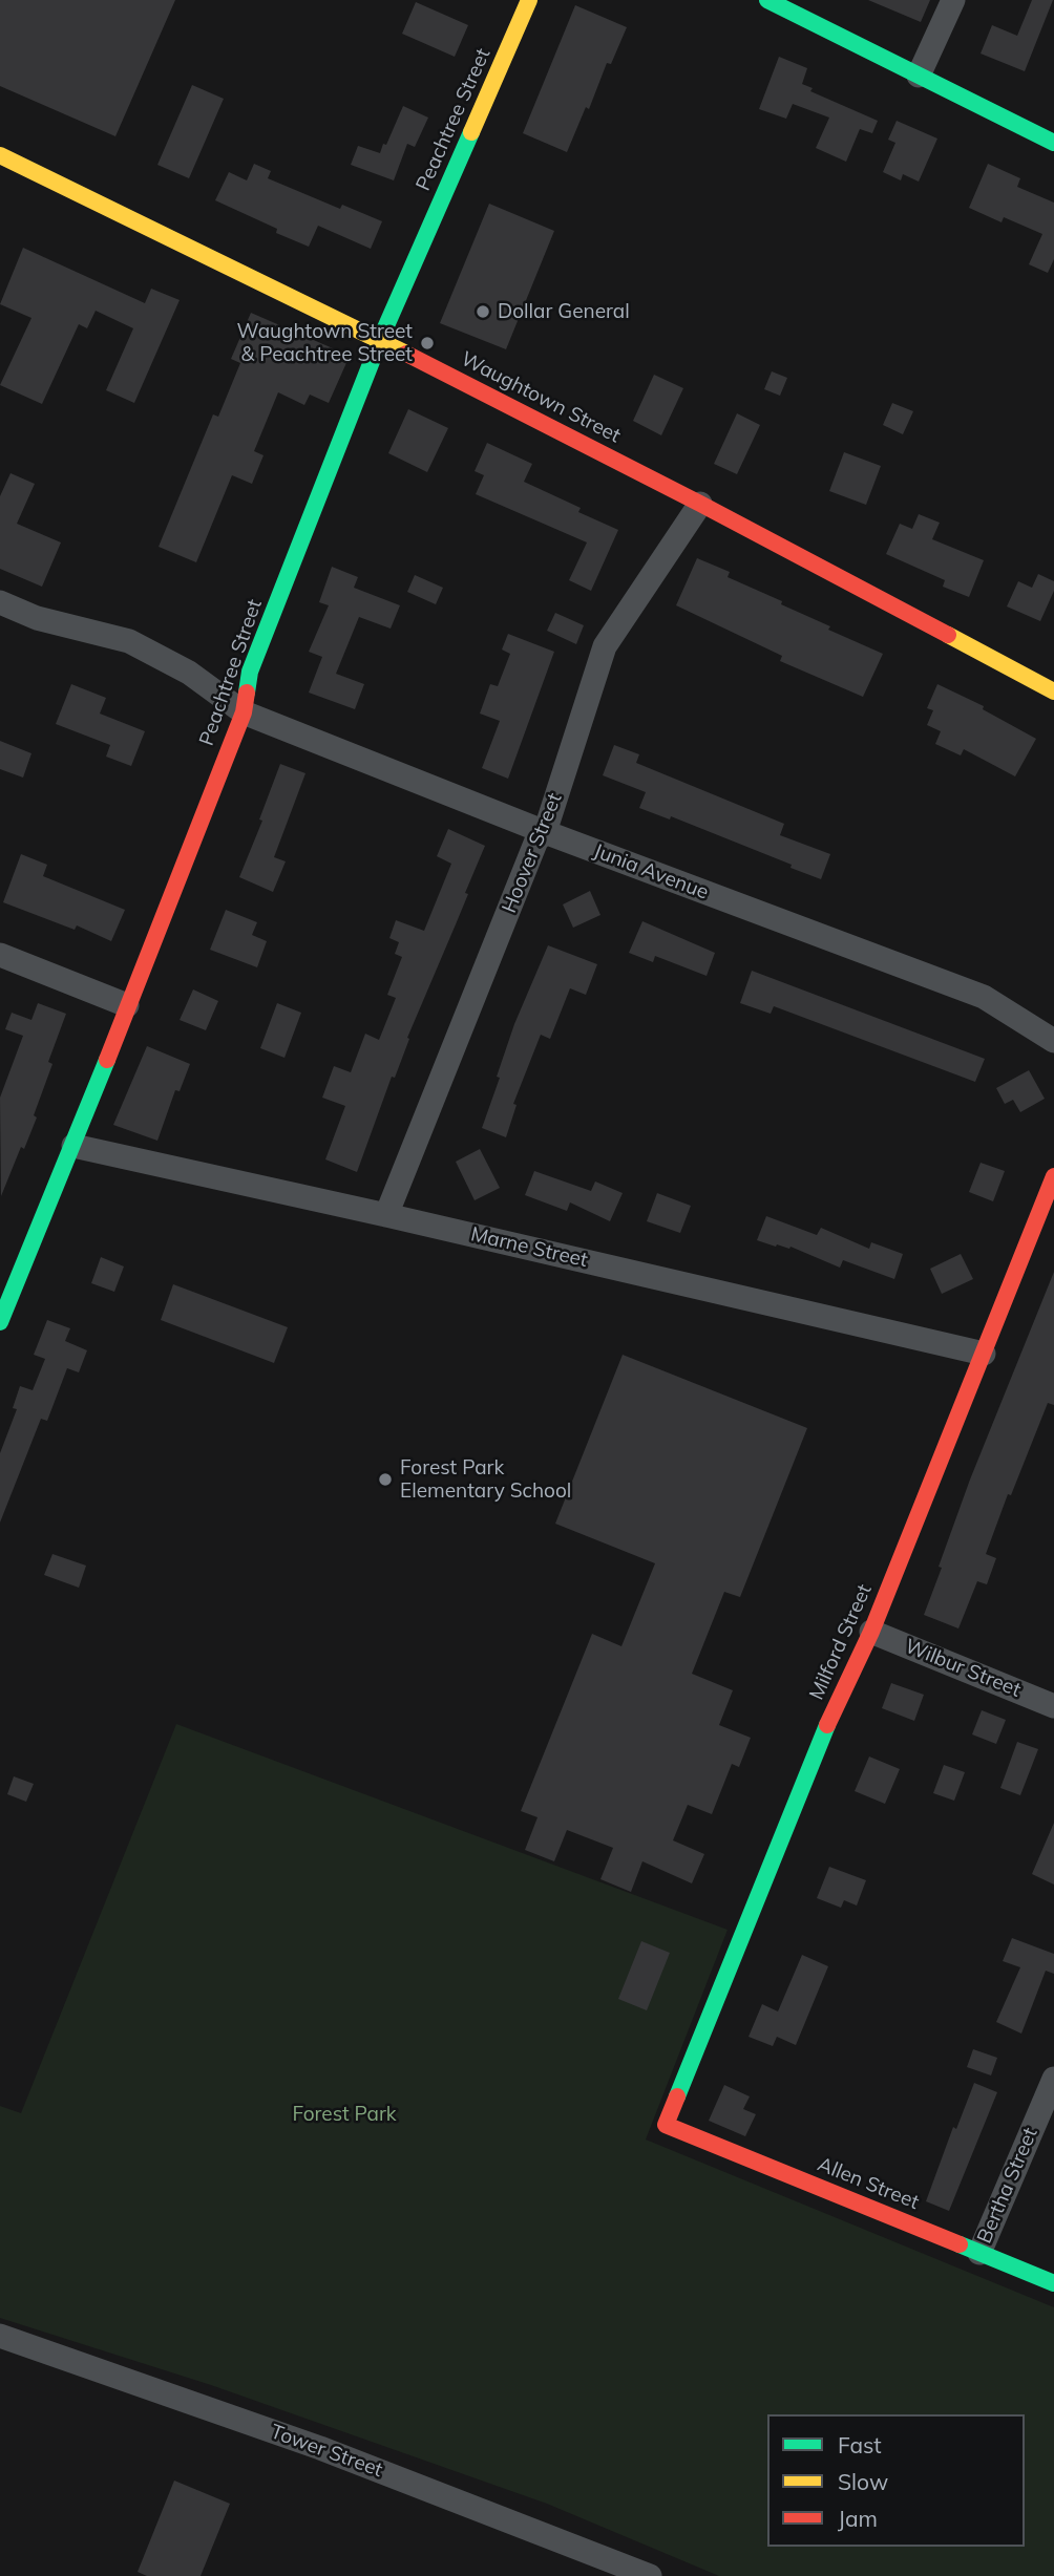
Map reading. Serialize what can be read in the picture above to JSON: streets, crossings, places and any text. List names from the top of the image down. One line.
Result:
{"streets":{"street":["Peachtree Street","Waughtown Street","Hoover Street","Junia Avenue","Marne Street","Milford Street","Wilbur Street","Allen Street","Bertha Street","Tower Street"]},"crossings":[["Peachtree Street","Waughtown Street"],["Peachtree Street","Junia Avenue"],["Peachtree Street","Marne Street"],["Waughtown Street","Hoover Street"],["Hoover Street","Junia Avenue"],["Hoover Street","Marne Street"],["Marne Street","Milford Street"],["Milford Street","Wilbur Street"],["Milford Street","Allen Street"],["Allen Street","Bertha Street"]],"parks":["Forest Park"],"places":["Dollar General","Waughtown Street & Peachtree Street","Forest Park Elementary School"],"legend":["Fast","Slow","Jam"]}
